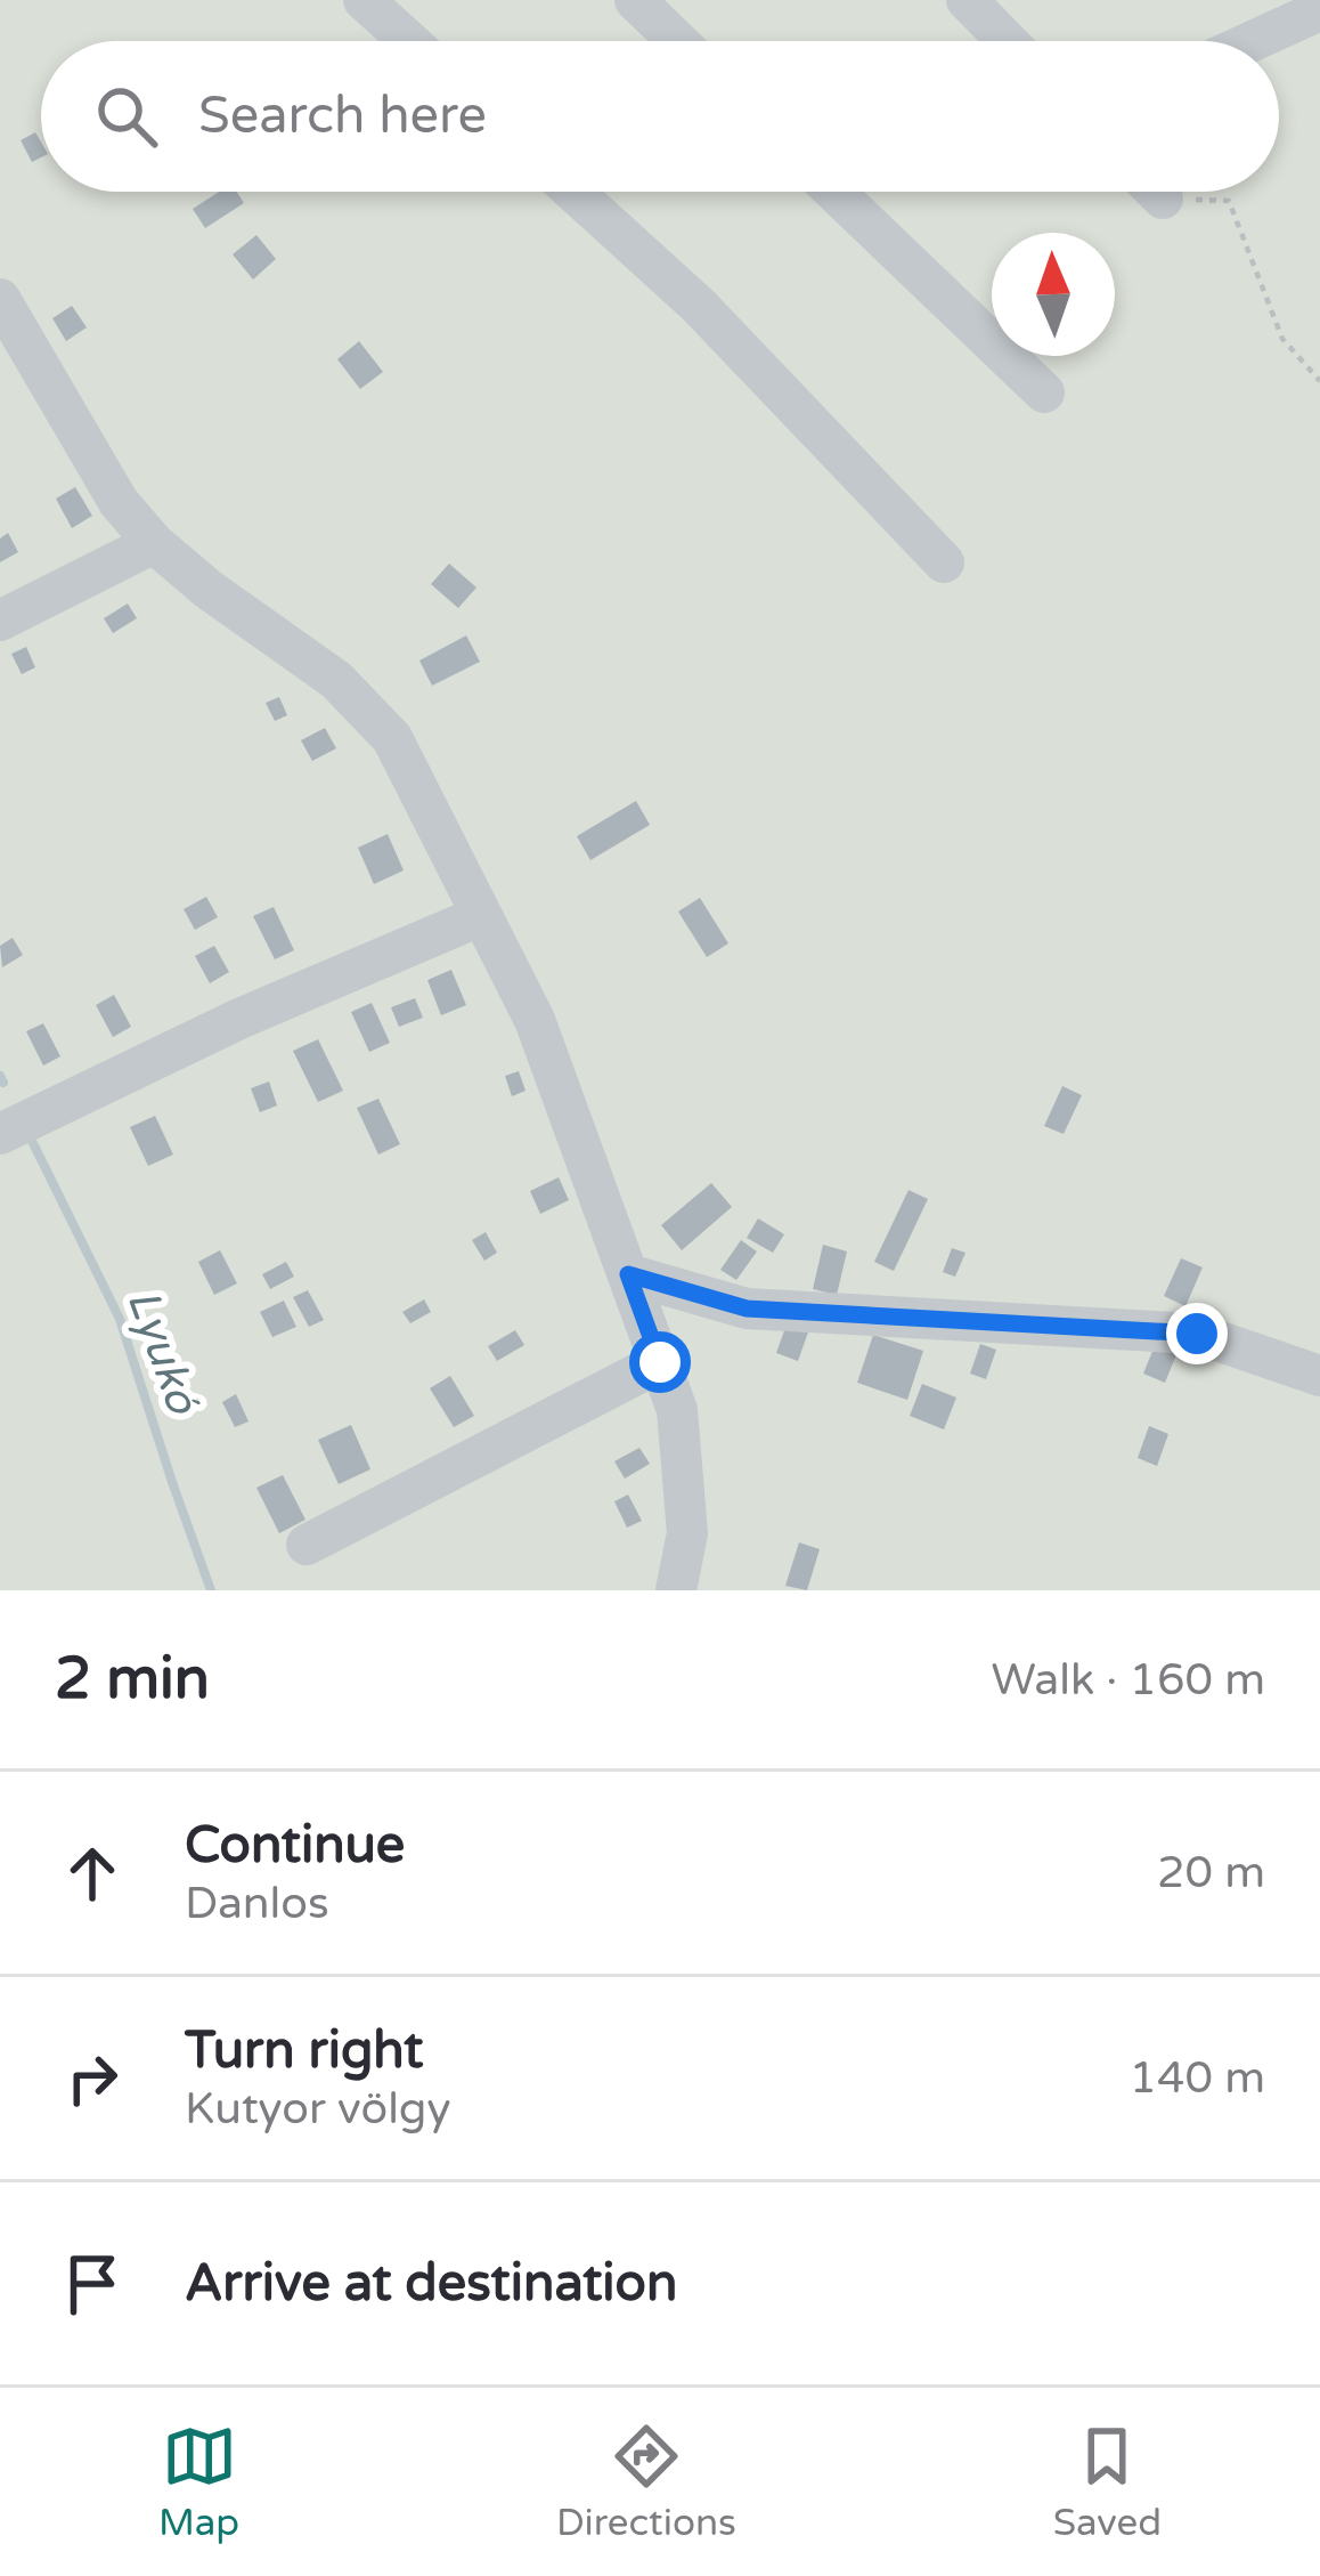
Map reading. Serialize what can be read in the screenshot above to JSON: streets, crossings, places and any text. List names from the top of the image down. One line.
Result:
{"water":["Lyukó"],"north":"top","page":{"search":"Search here","heading":["2 min","Walk · 160 m"],"list":[["Continue","Danlos","20 m"],["Turn right","Kutyor völgy","140 m"],"Arrive at destination"],"nav":["Map","Directions","Saved"]}}
